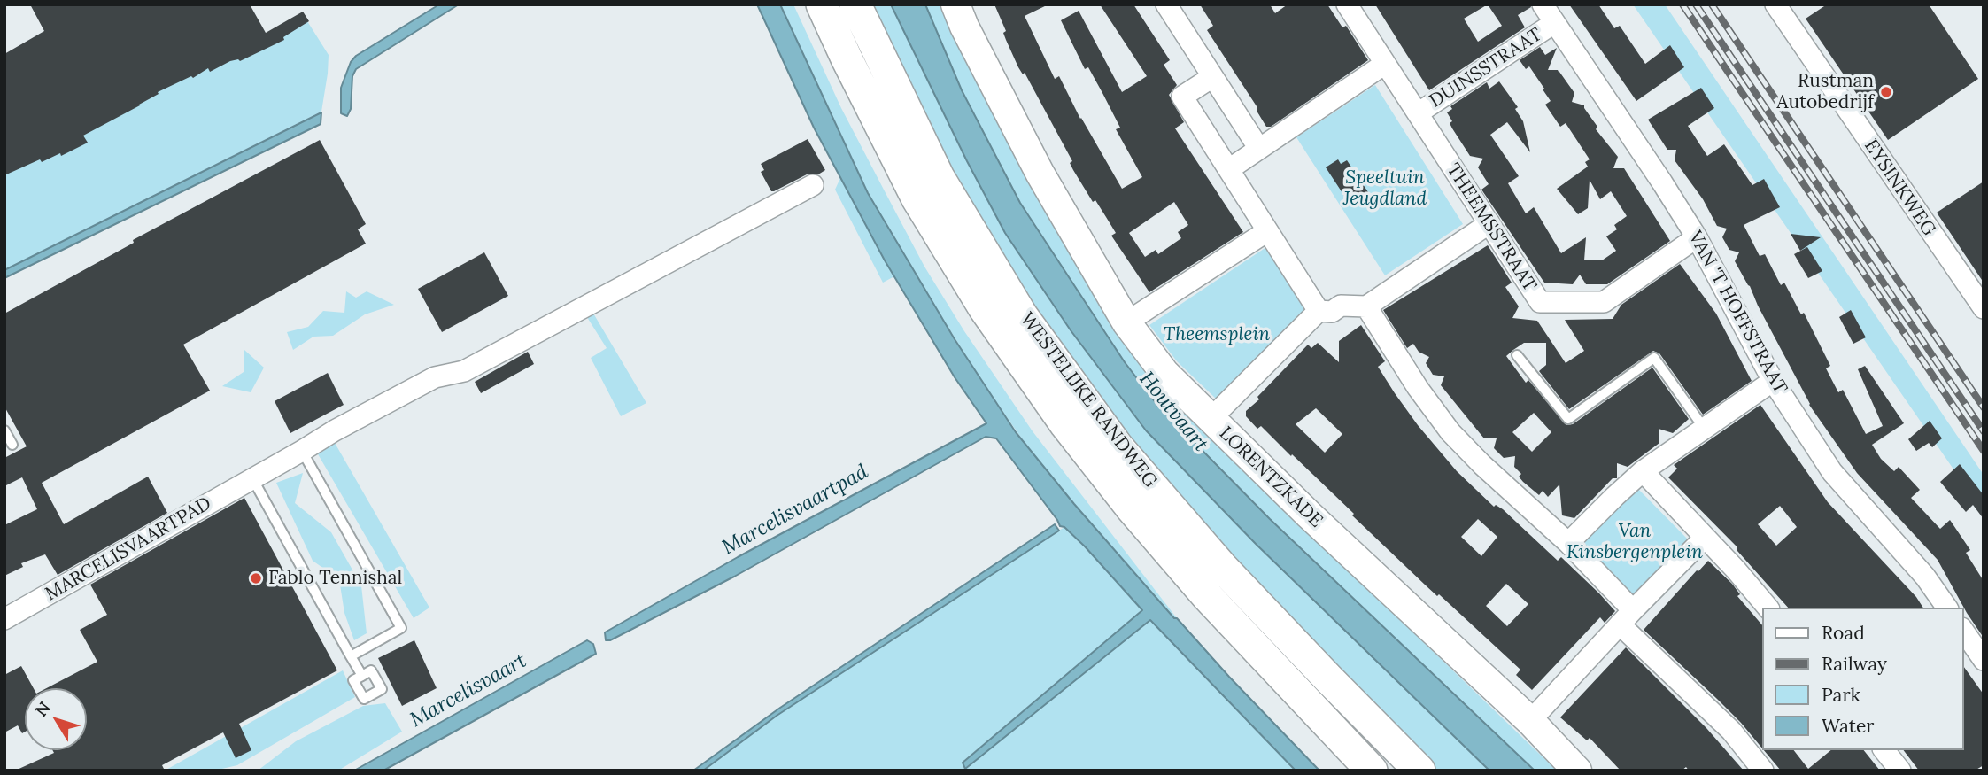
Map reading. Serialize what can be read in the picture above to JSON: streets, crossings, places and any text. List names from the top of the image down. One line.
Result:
{"streets":{"main road":["WESTELIJKE RANDWEG"],"street":["DUINSSTRAAT","EYSINKWEG","THEEMSSTRAAT","VAN 'T HOFFSTRAAT","LORENTZKADE","MARCELISVAARTPAD"]},"crossings":[["DUINSSTRAAT","THEEMSSTRAAT"],["DUINSSTRAAT","VAN 'T HOFFSTRAAT"],["THEEMSSTRAAT","VAN 'T HOFFSTRAAT"]],"water":["Houtvaart","Marcelisvaartpad","Marcelisvaart"],"parks":["Speeltuin Jeugdland","Theemsplein","Van Kinsbergenplein"],"places":["Rustman Autobedrijf","Fablo Tennishal"],"legend":["Road","Railway","Park","Water"],"north":"top left"}
